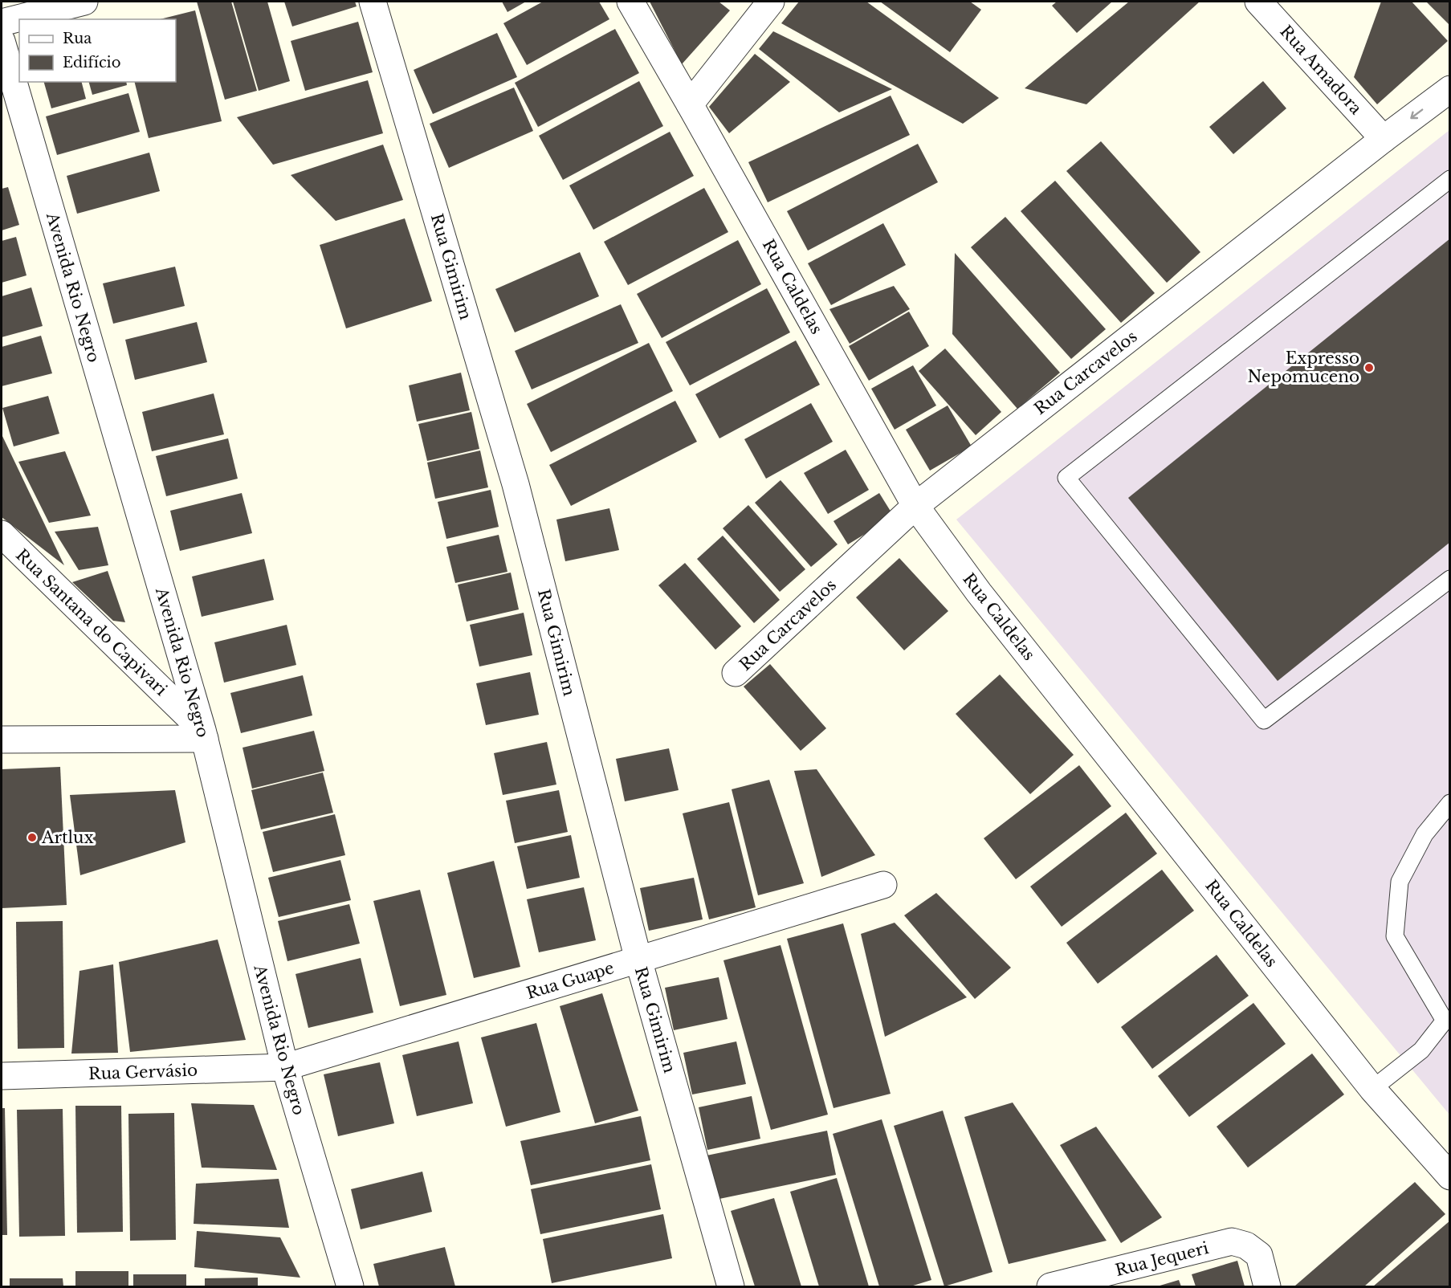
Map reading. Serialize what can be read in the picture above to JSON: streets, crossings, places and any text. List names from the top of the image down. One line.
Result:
{"streets":{"street":["Rua Amadora","Rua Gimirim","Rua Caldelas","Avenida Rio Negro","Rua Carcavelos","Rua Santana do Capivari","Rua Guape","Rua Gervásio","Rua Jequeri"]},"crossings":[["Rua Amadora","Rua Carcavelos"],["Rua Gimirim","Rua Guape"],["Rua Caldelas","Rua Carcavelos"],["Avenida Rio Negro","Rua Santana do Capivari"],["Avenida Rio Negro","Rua Guape"],["Avenida Rio Negro","Rua Gervásio"],["Rua Guape","Rua Gervásio"]],"places":["Expresso Nepomuceno","Artlux"],"legend":["Rua","Edifício"]}
